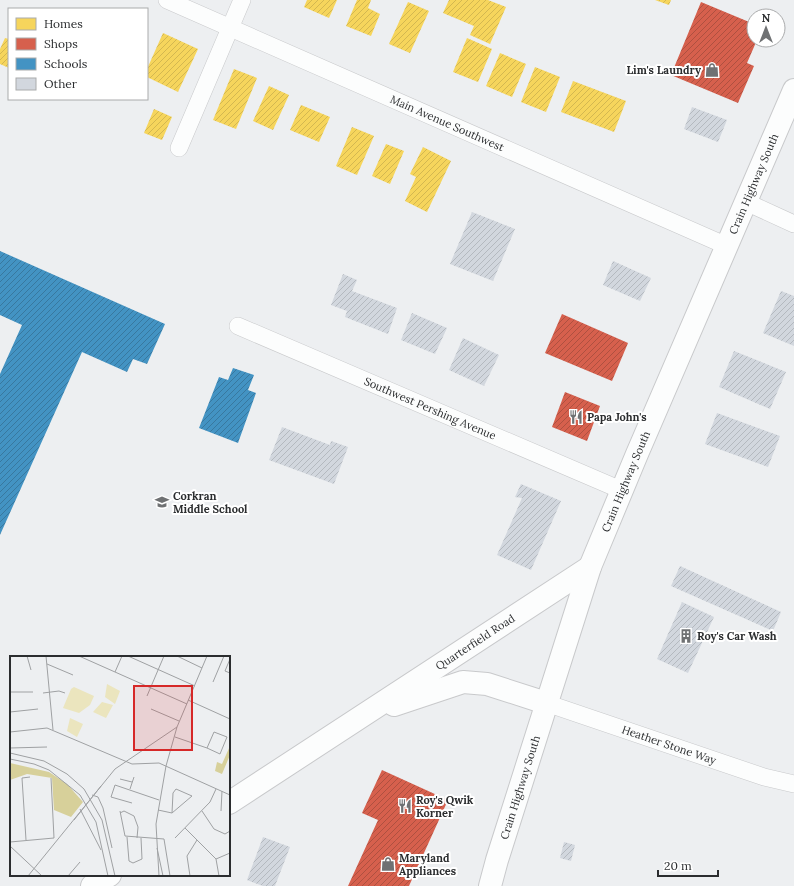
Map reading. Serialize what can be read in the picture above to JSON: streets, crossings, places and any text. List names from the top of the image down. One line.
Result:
{"streets":{"main road":["Crain Highway South","Quarterfield Road"],"street":["Main Avenue Southwest","Southwest Pershing Avenue","Heather Stone Way"]},"crossings":[["Main Avenue Southwest","Crain Highway South"],["Crain Highway South","Southwest Pershing Avenue"],["Crain Highway South","Quarterfield Road"],["Crain Highway South","Heather Stone Way"],["Quarterfield Road","Heather Stone Way"]],"places":{"shop":["Lim's Laundry","Maryland Appliances"],"restaurant":["Papa John's","Roy's Qwik Korner"],"school or university":["Corkran Middle School"],"building":["Roy's Car Wash"]},"legend":["Homes","Shops","Schools","Other"],"scale_bar":"20 m","north":"top"}
